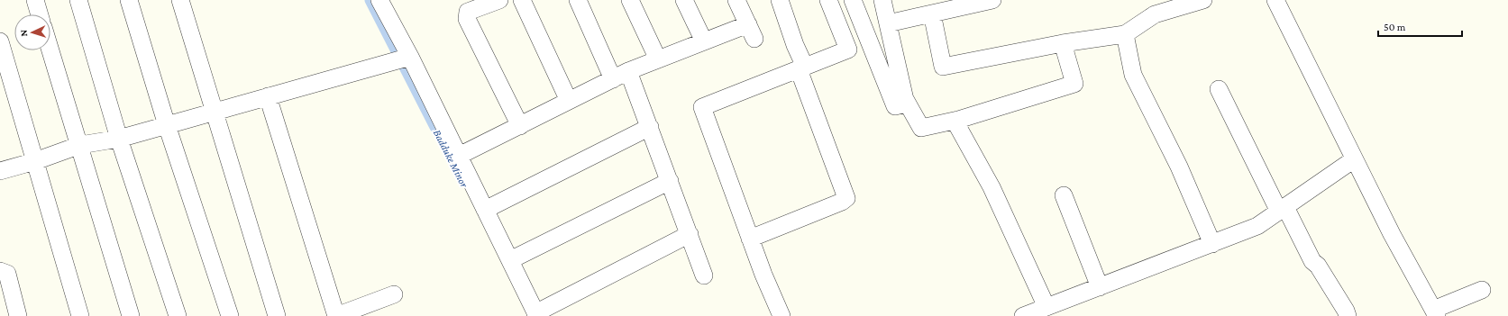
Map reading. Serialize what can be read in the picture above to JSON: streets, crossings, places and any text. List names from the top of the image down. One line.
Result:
{"water":["Badduke Minor"],"scale_bar":"50 m","north":"left"}
